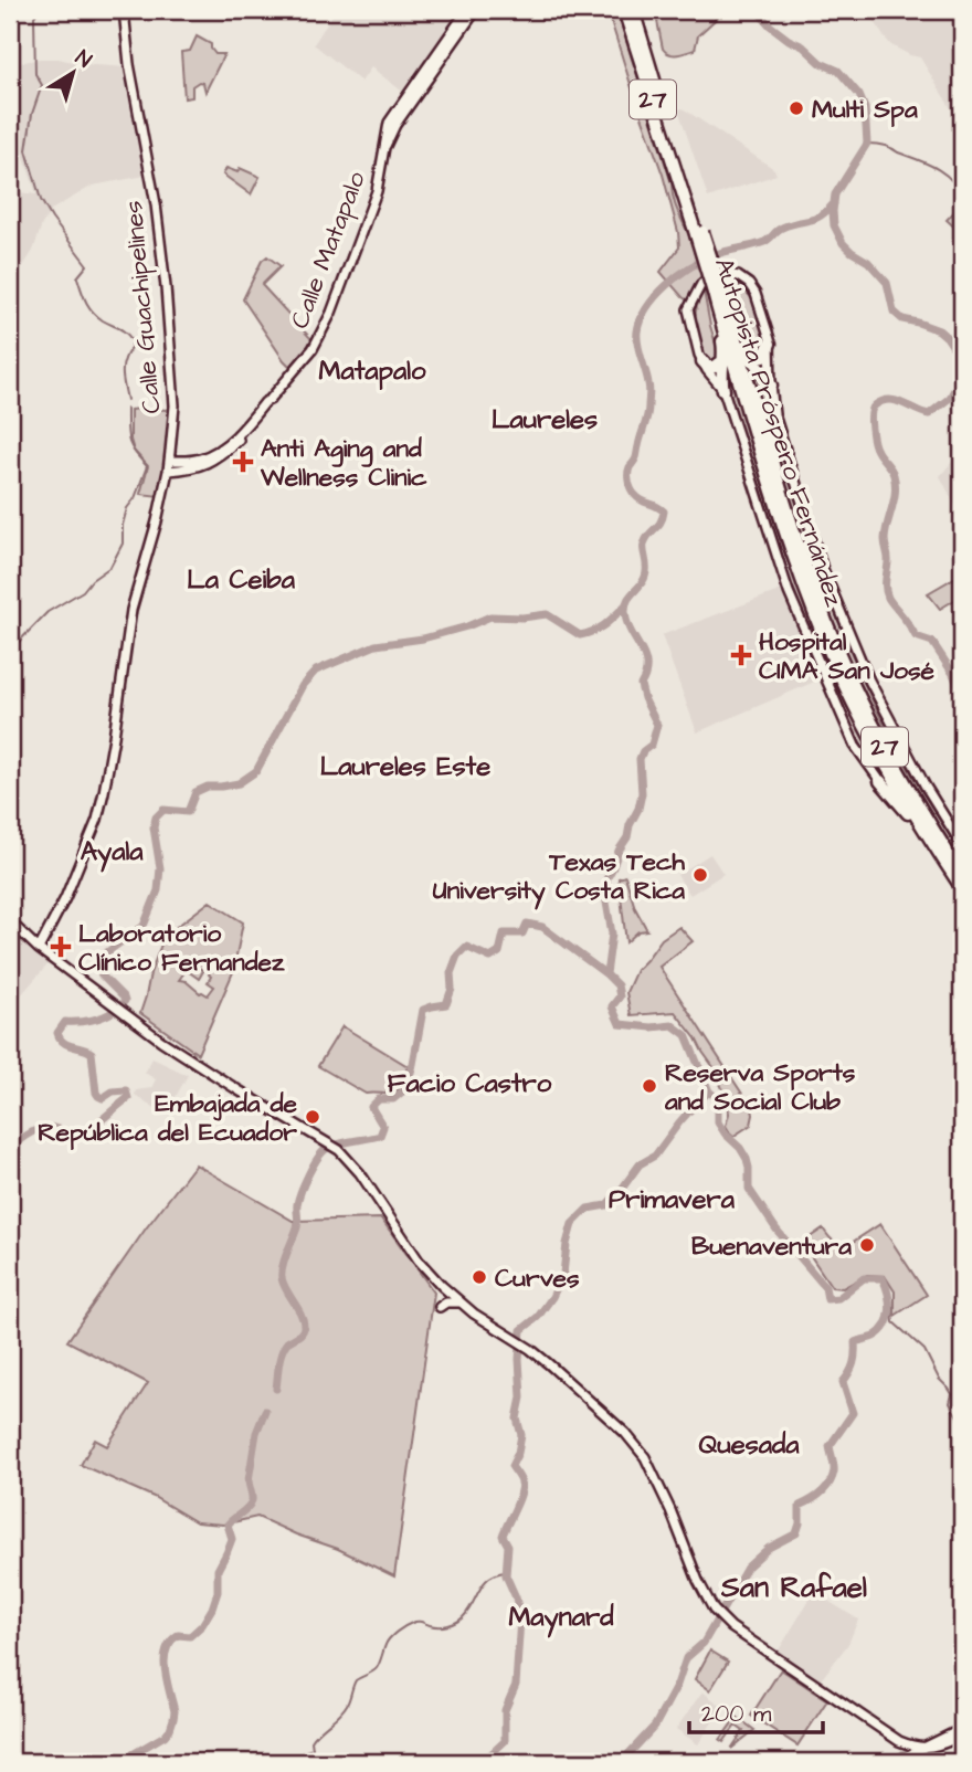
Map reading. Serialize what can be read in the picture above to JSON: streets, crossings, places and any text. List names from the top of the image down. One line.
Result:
{"streets":{"highway":["27","Autopista Próspero Fernández"],"street":["Calle Matapalo","Calle Guachipelines"]},"crossings":[["Calle Matapalo","Calle Guachipelines"]],"districts":["Matapalo","Laureles","La Ceiba","Laureles Este","Ayala","Facio Castro","Primavera","Quesada","San Rafael","Maynard"],"places":{"other":["Multi Spa","Texas Tech University Costa Rica","Reserva Sports and Social Club","Embajada de República del Ecuador","Buenaventura","Curves"],"health":["Anti Aging and Wellness Clinic","Hospital CIMA San José","Laboratorio Clínico Fernandez"]},"scale_bar":"200 m","north":"top right"}
